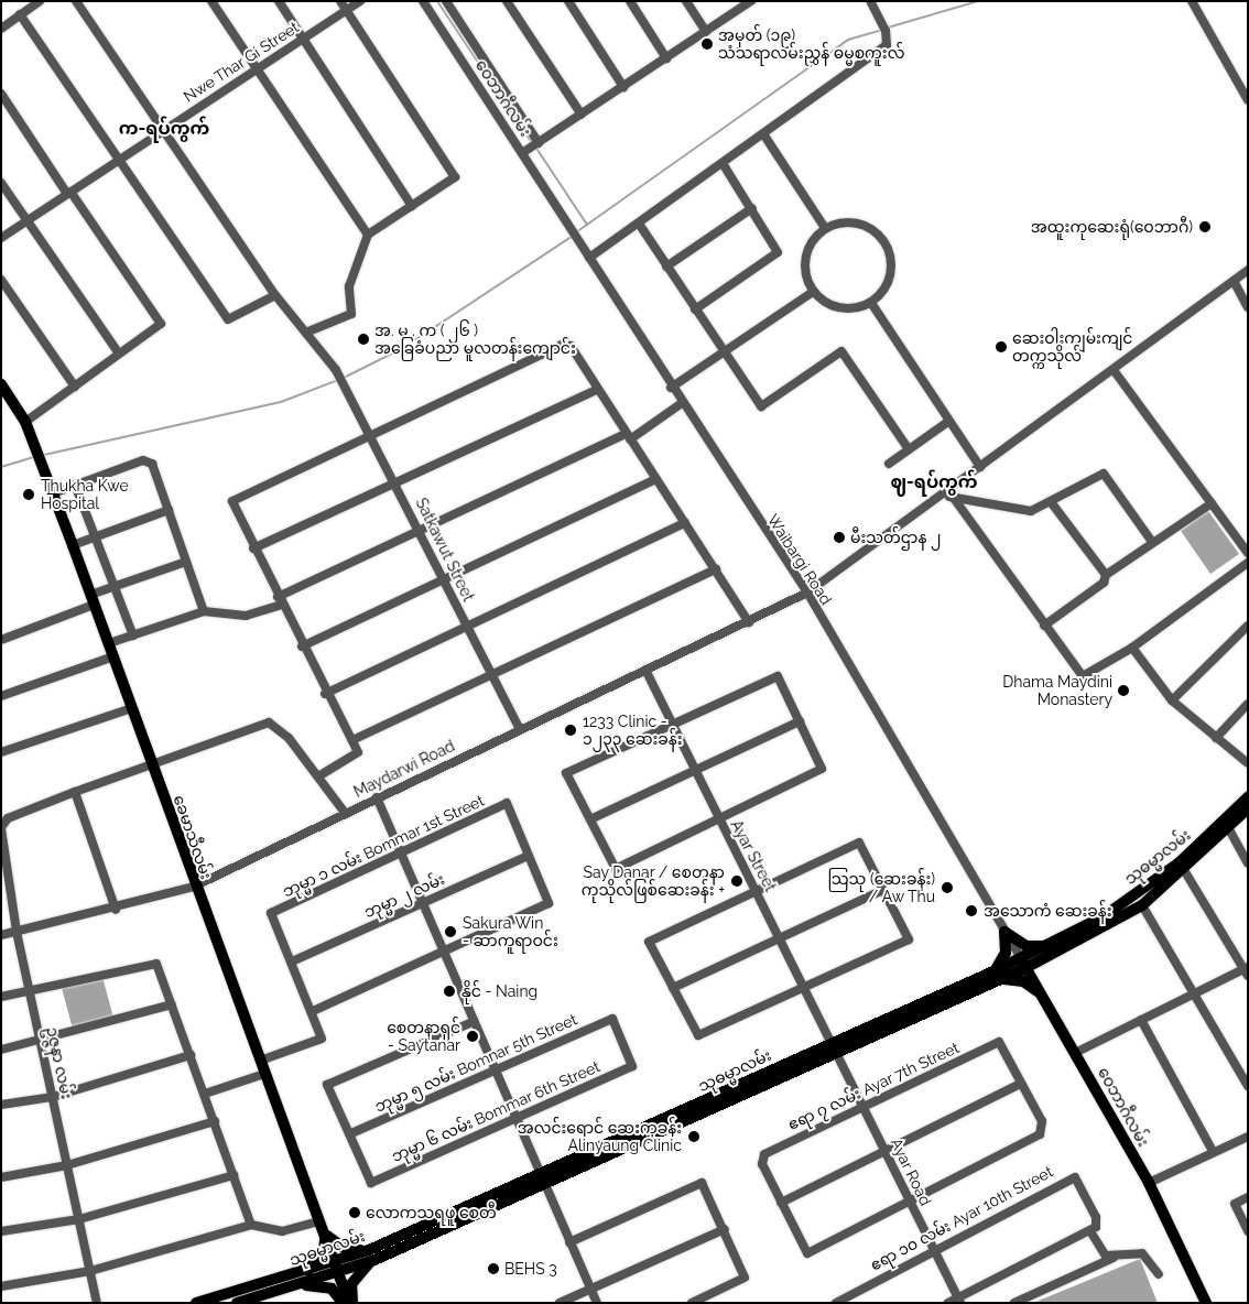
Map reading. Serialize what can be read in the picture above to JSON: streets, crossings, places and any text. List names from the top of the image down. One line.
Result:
{"streets":{"main road":["ဝေဘာဂီလမ်း","ခေမာသီလမ်း","သုဓမ္မာလမ်း"],"street":["Nwe Thar Gi Street","Satkawut Street","Waibargi Road","Maydarwi Road","ဘုမ္မာ ၁ လမ်း Bommar 1st Street","Ayar Street","ဘုမ္မာ ၂ လမ်း","ဥဇ္ဇနာ လမ်း","ဘုမ္မာ ၅ လမ်း Bomnar 5th Street","ဧရာ ၇ လမ်း Ayar 7th Street","ဘုမ္မာ ၆ လမ်း Bommar 6th Street","Ayar Road","ဧရာ ၁၀ လမ်း Ayar 10th Street"]},"crossings":[["Nwe Thar Gi Street","Satkawut Street"],["ဝေဘာဂီလမ်း","Waibargi Road"],["ဝေဘာဂီလမ်း","သုဓမ္မာလမ်း"],["Satkawut Street","Maydarwi Road"],["Waibargi Road","Maydarwi Road"],["Maydarwi Road","ခေမာသီလမ်း"],["Maydarwi Road","Ayar Street"],["Maydarwi Road","ဥဇ္ဇနာ လမ်း"],["ခေမာသီလမ်း","သုဓမ္မာလမ်း"],["ဘုမ္မာ ၁ လမ်း Bommar 1st Street","ဘုမ္မာ ၂ လမ်း"],["Ayar Street","သုဓမ္မာလမ်း"],["Ayar Street","Ayar Road"],["သုဓမ္မာလမ်း","Ayar Road"],["ဘုမ္မာ ၅ လမ်း Bomnar 5th Street","ဘုမ္မာ ၆ လမ်း Bommar 6th Street"],["ဧရာ ၇ လမ်း Ayar 7th Street","Ayar Road"],["Ayar Road","ဧရာ ၁၀ လမ်း Ayar 10th Street"]],"districts":["က-ရပ်ကွက်","ဈ-ရပ်ကွက်"],"places":["အမှတ် (၁၉) သံသရာလမ်းညွှန် ဓမ္မစကူးလ်","အထူးကုဆေးရုံ(ဝေဘာဂီ)","အ. မ . က ( ၂၆ ) အခြေခံပညာ မူလတန်းကျောင်း","ဆေးဝါးကျွမ်းကျင် တက္ကသိုလ်","Thukha Kwe Hospital","မီးသတ်ဌာန ၂","Dhama Maydini Monastery","1233 Clinic - ၁၂၃၃ ဆေးခန်း","Say Danar / စေတနာ ကုသိုလ်ဖြစ်ဆေးခန်း +","သြသု (ဆေးခန်း) / Aw Thu","အသောကံ ဆေးခန်း","Sakura Win - ဆာကူရာဝင်း","နိုင် - Naing","စေတနာရှင် - Saytanar","အလင်းရောင် ဆေးကုခန်း Alinyaung Clinic","လောကသရဖူ စေတီ","BEHS 3"]}
